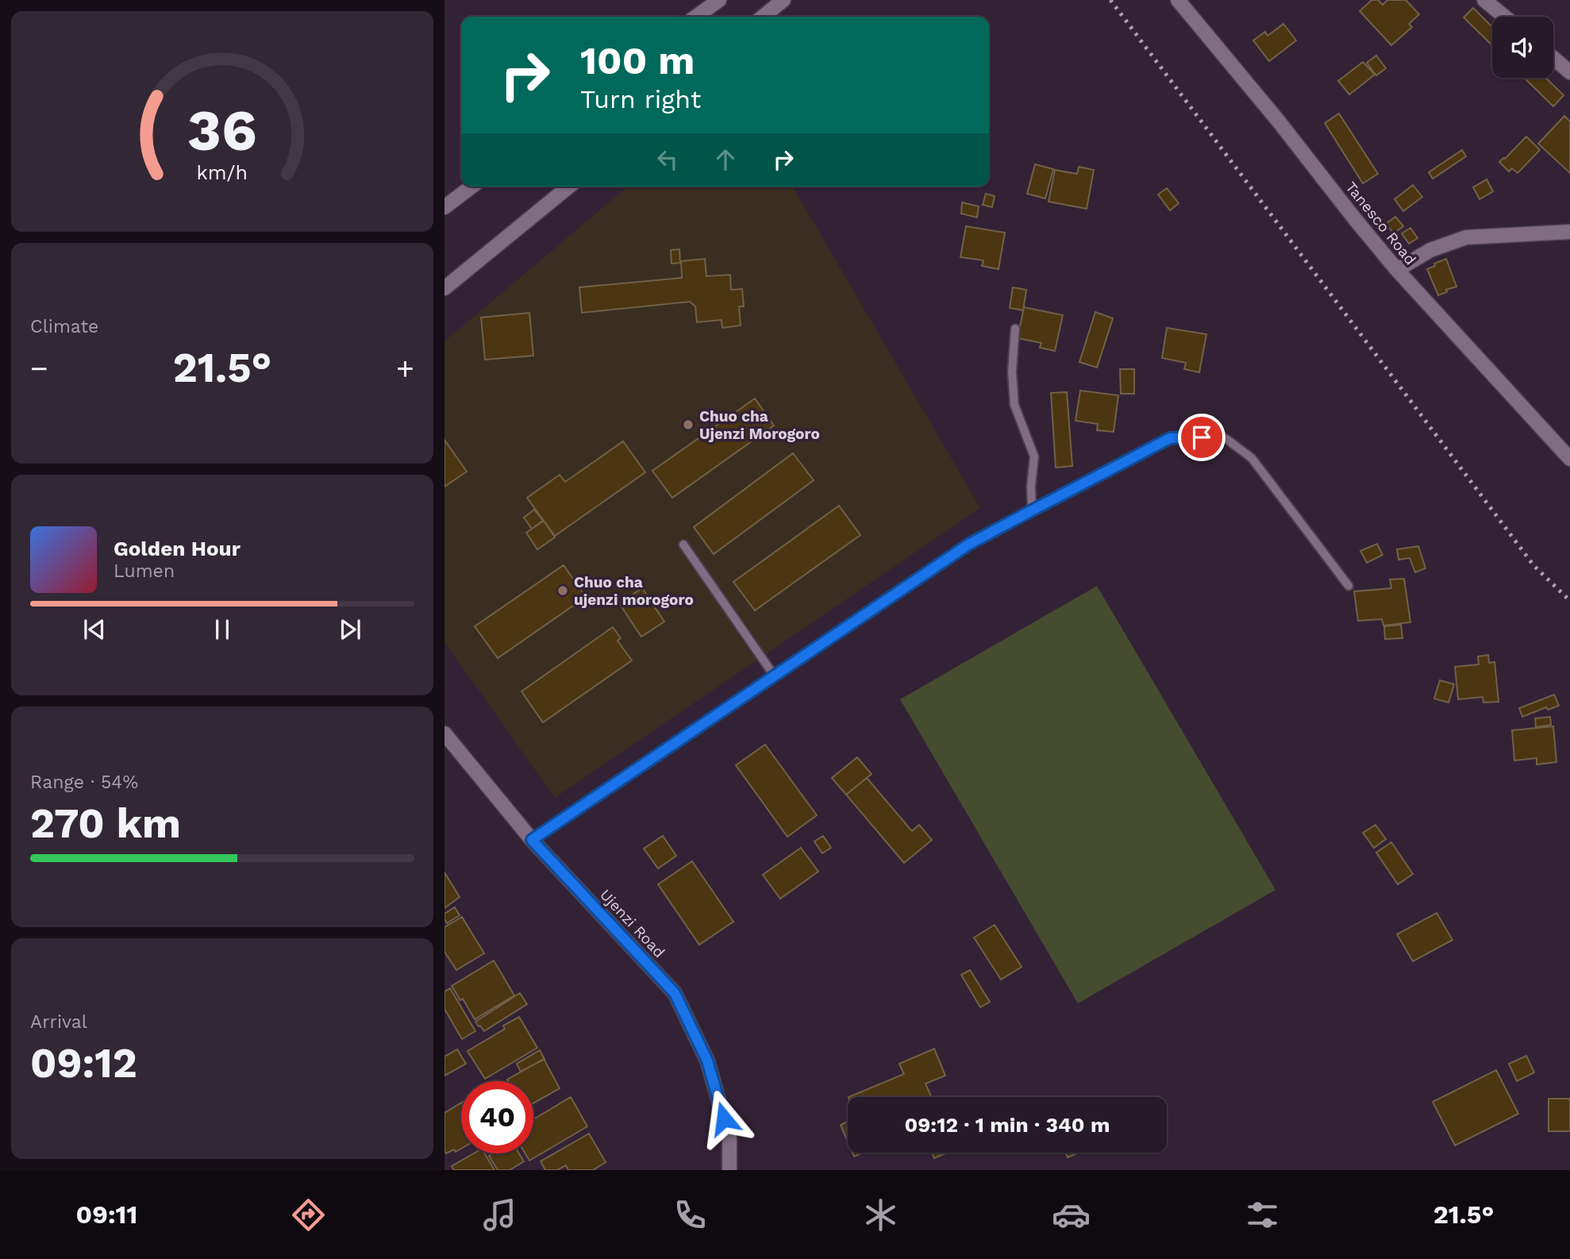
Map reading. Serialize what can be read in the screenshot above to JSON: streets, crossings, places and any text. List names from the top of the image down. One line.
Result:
{"streets":{"street":["Tanesco Road","Ujenzi Road"]},"places":["Chuo cha Ujenzi Morogoro","Chuo cha ujenzi morogoro"],"page":{"turn":["100 m","Turn right"],"tile":["Climate",["Range · 54%","270 km"],["Arrival","09:12"]],"heat":["−","21.5°","+"],"song":["Golden Hour","Lumen"],"limit":"40","trip":"09:12 · 1 min · 340 m","tabs":["09:11","21.5°"],"gauge":["36","km/h"]}}
